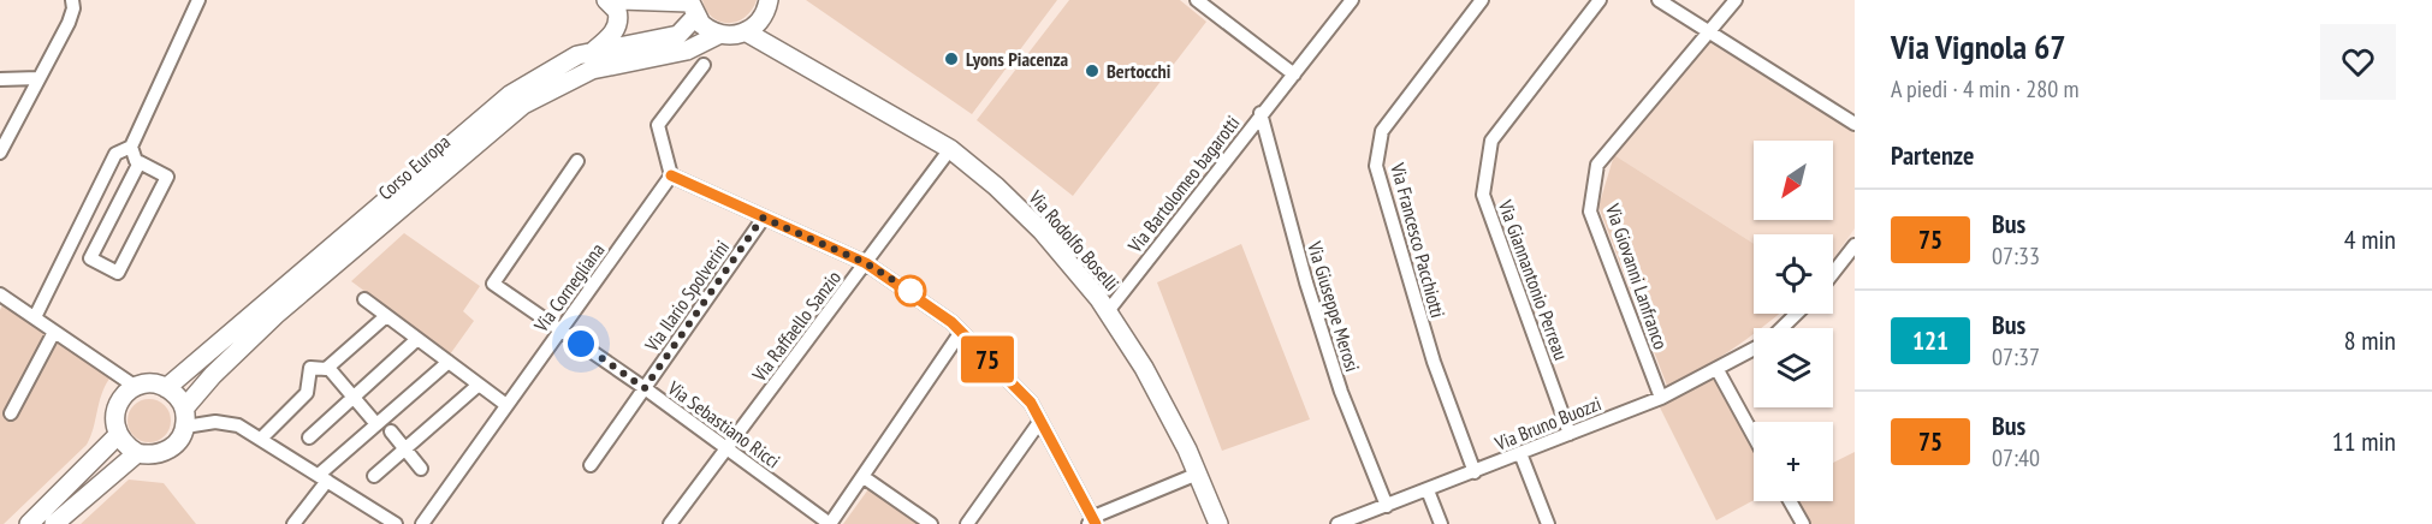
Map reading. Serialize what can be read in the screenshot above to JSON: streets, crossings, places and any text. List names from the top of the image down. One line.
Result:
{"streets":{"main road":["Corso Europa","Via Rodolfo Boselli"],"street":["Via Bartolomeo bagarotti","Via Francesco Pacchiotti","Via Giovanni Lanfranco","Via Giannantonio Perreau","Via Cornegliana","Via Ilario Spolverini","Via Giuseppe Merosi","Via Raffaello Sanzio","Via Bruno Buozzi","Via Sebastiano Ricci"]},"crossings":[["Via Bartolomeo bagarotti","Via Rodolfo Boselli"],["Via Bartolomeo bagarotti","Via Giuseppe Merosi"],["Via Rodolfo Boselli","Via Raffaello Sanzio"],["Via Francesco Pacchiotti","Via Bruno Buozzi"],["Via Giovanni Lanfranco","Via Bruno Buozzi"],["Via Giannantonio Perreau","Via Bruno Buozzi"],["Via Cornegliana","Via Sebastiano Ricci"],["Via Ilario Spolverini","Via Sebastiano Ricci"],["Via Giuseppe Merosi","Via Bruno Buozzi"],["Via Raffaello Sanzio","Via Sebastiano Ricci"]],"places":["Lyons Piacenza","Bertocchi"],"lines":["bus line 75"],"north":"bottom left","page":{"on_map":"75","heading":[["Via Vignola 67","A piedi · 4 min · 280 m"],"Partenze"],"map_buttons":"+","list":[{"mark":"75","name":"Bus","note":"07:33","value":"4 min"},{"mark":"121","name":"Bus","note":"07:37","value":"8 min"},{"mark":"75","name":"Bus","note":"07:40","value":"11 min"}]}}
